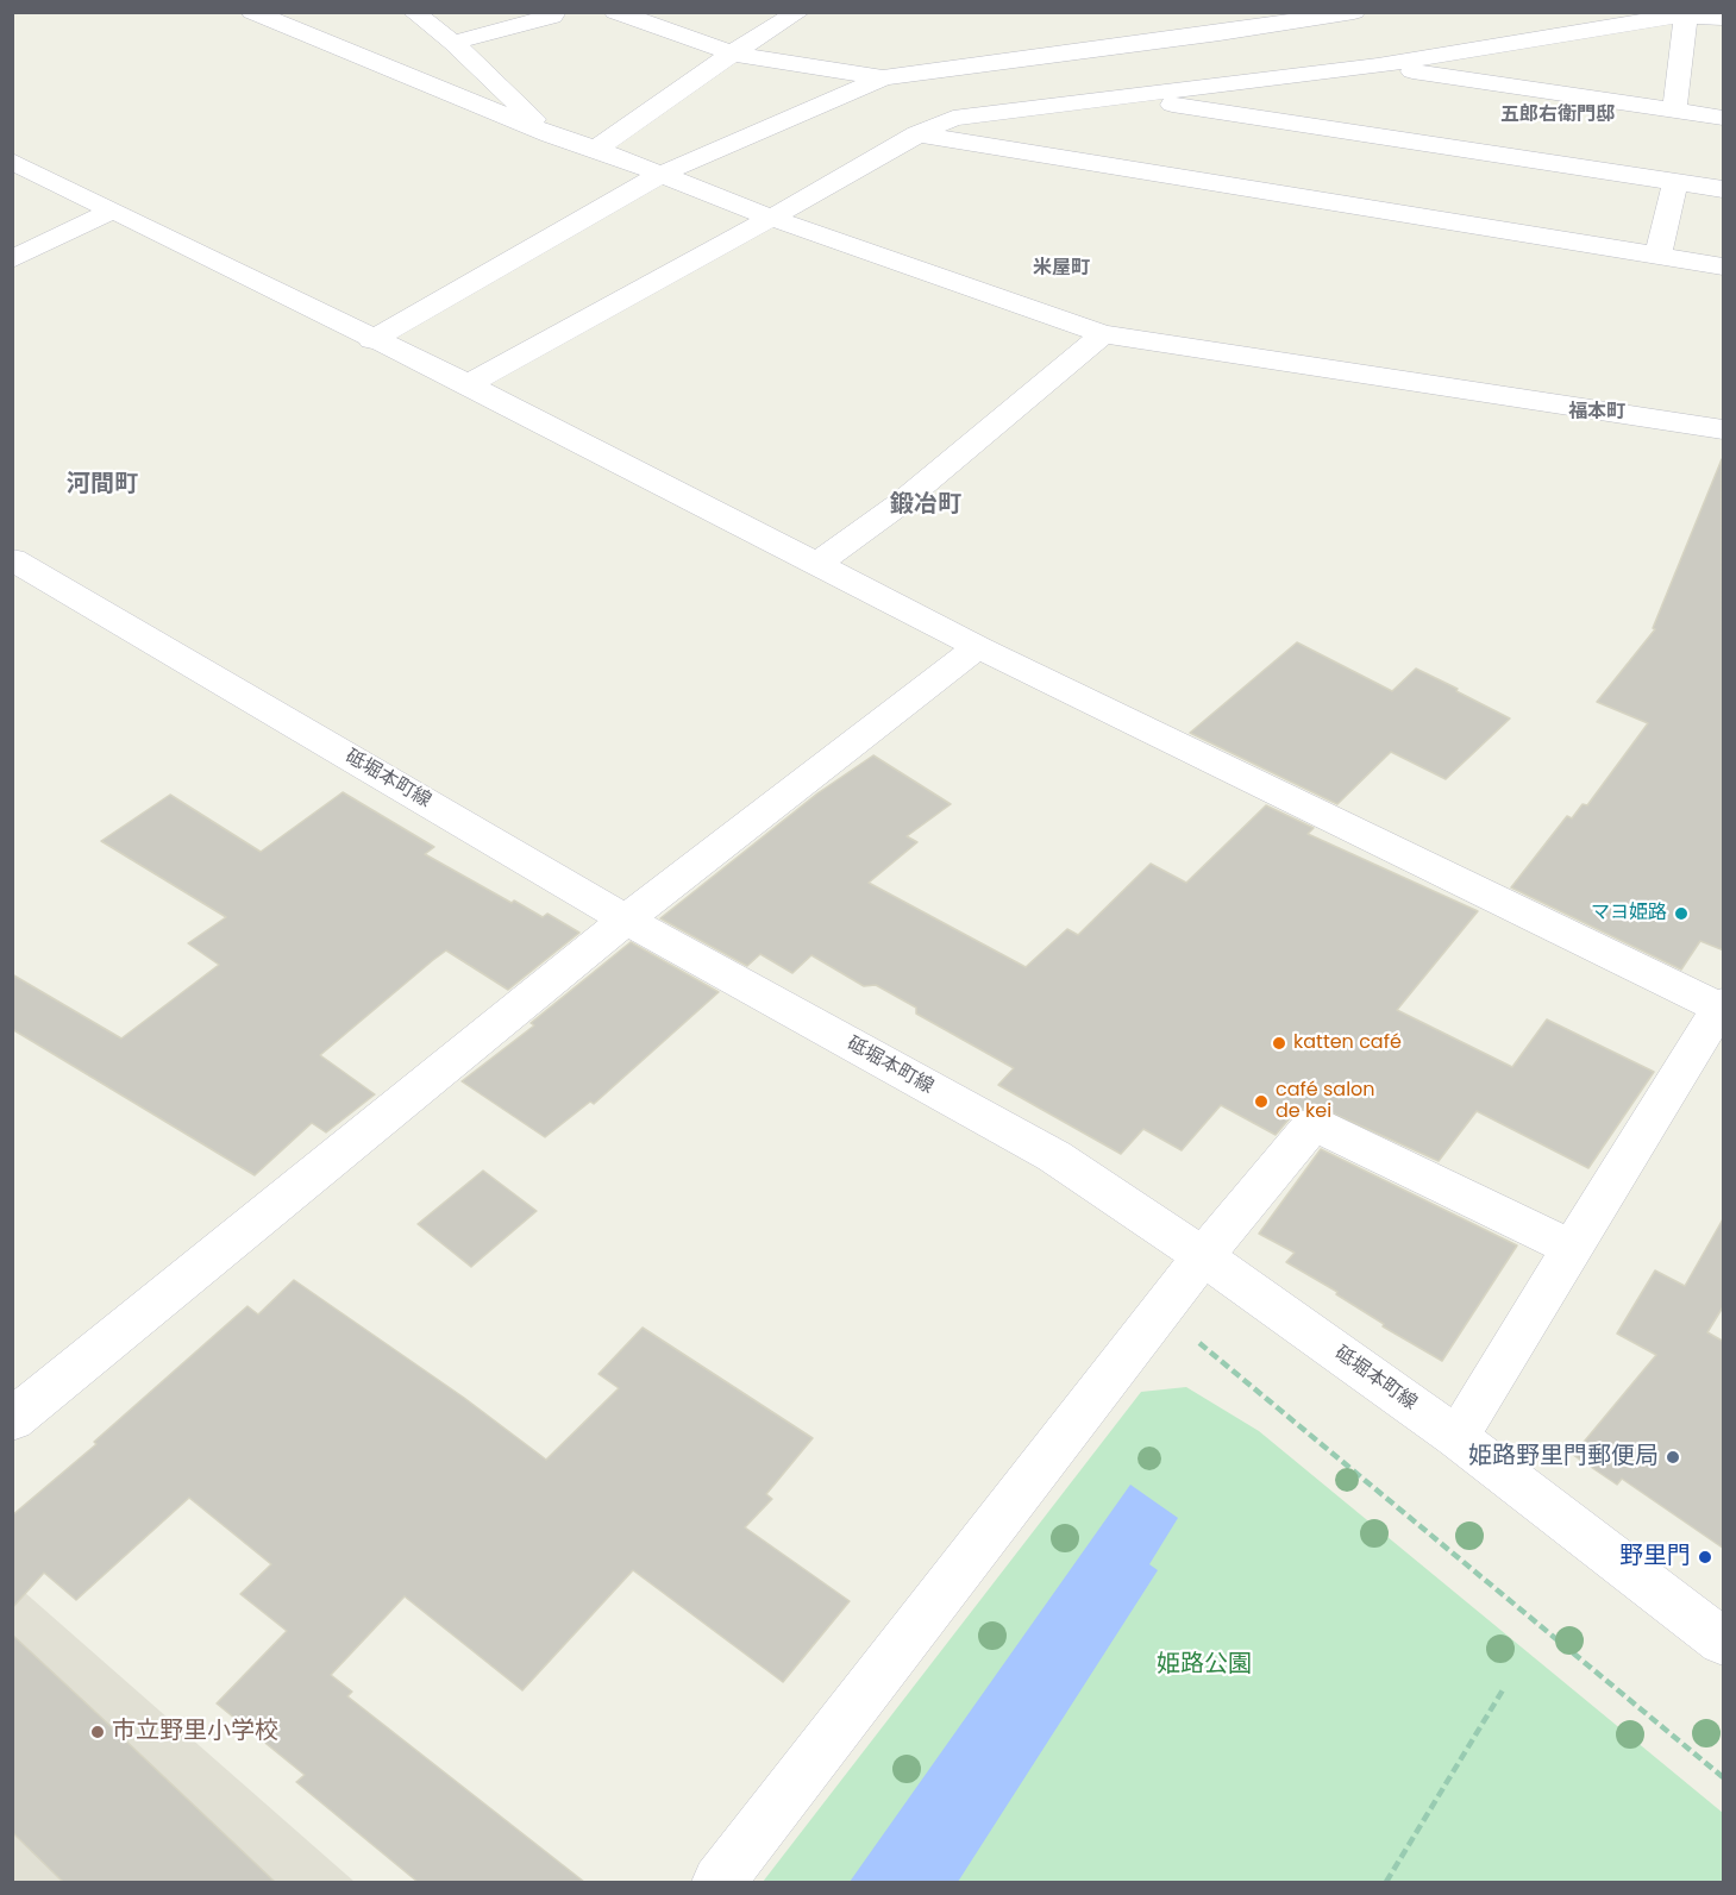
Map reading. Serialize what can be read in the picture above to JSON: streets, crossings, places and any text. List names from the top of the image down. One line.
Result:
{"streets":{"street":["砥堀本町線"]},"districts":["五郎右衛門邸","米屋町","福本町","河間町","鍛冶町"],"parks":["姫路公園"],"places":["マヨ姫路","katten café","café salon de kei","姫路野里門郵便局","野里門","市立野里小学校"]}
